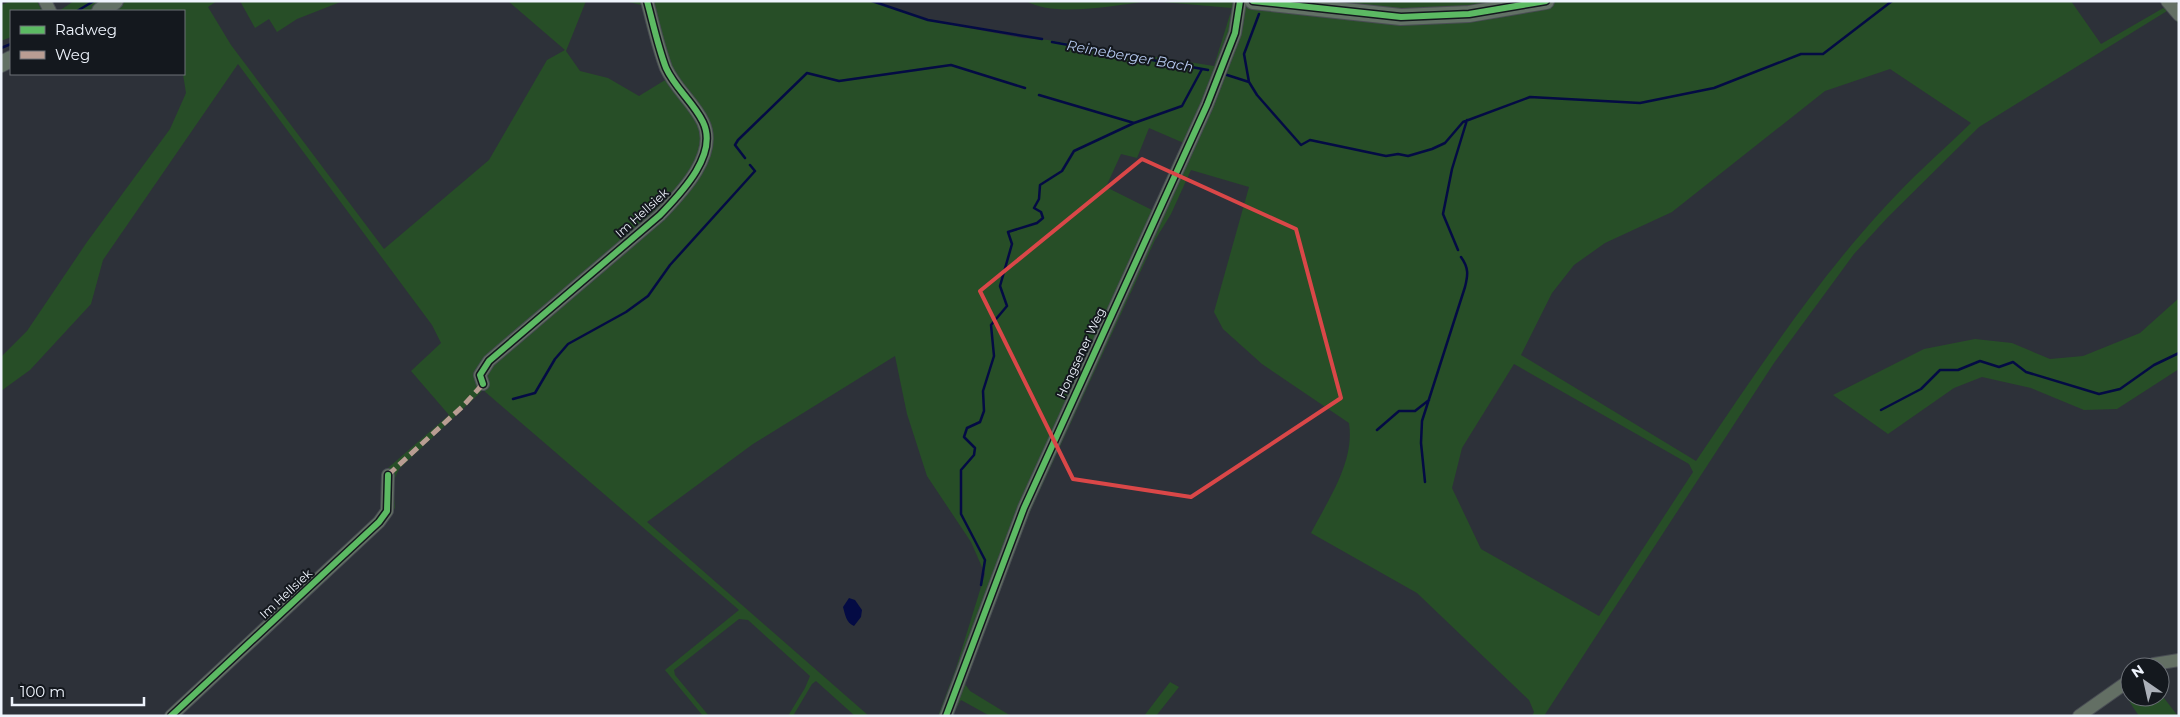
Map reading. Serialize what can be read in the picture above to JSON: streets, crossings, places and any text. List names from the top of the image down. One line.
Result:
{"streets":{"street":["Im Hellsiek","Hongsener Weg"]},"water":["Reineberger Bach"],"legend":["Radweg","Weg"],"scale_bar":"100 m","north":"top left"}
